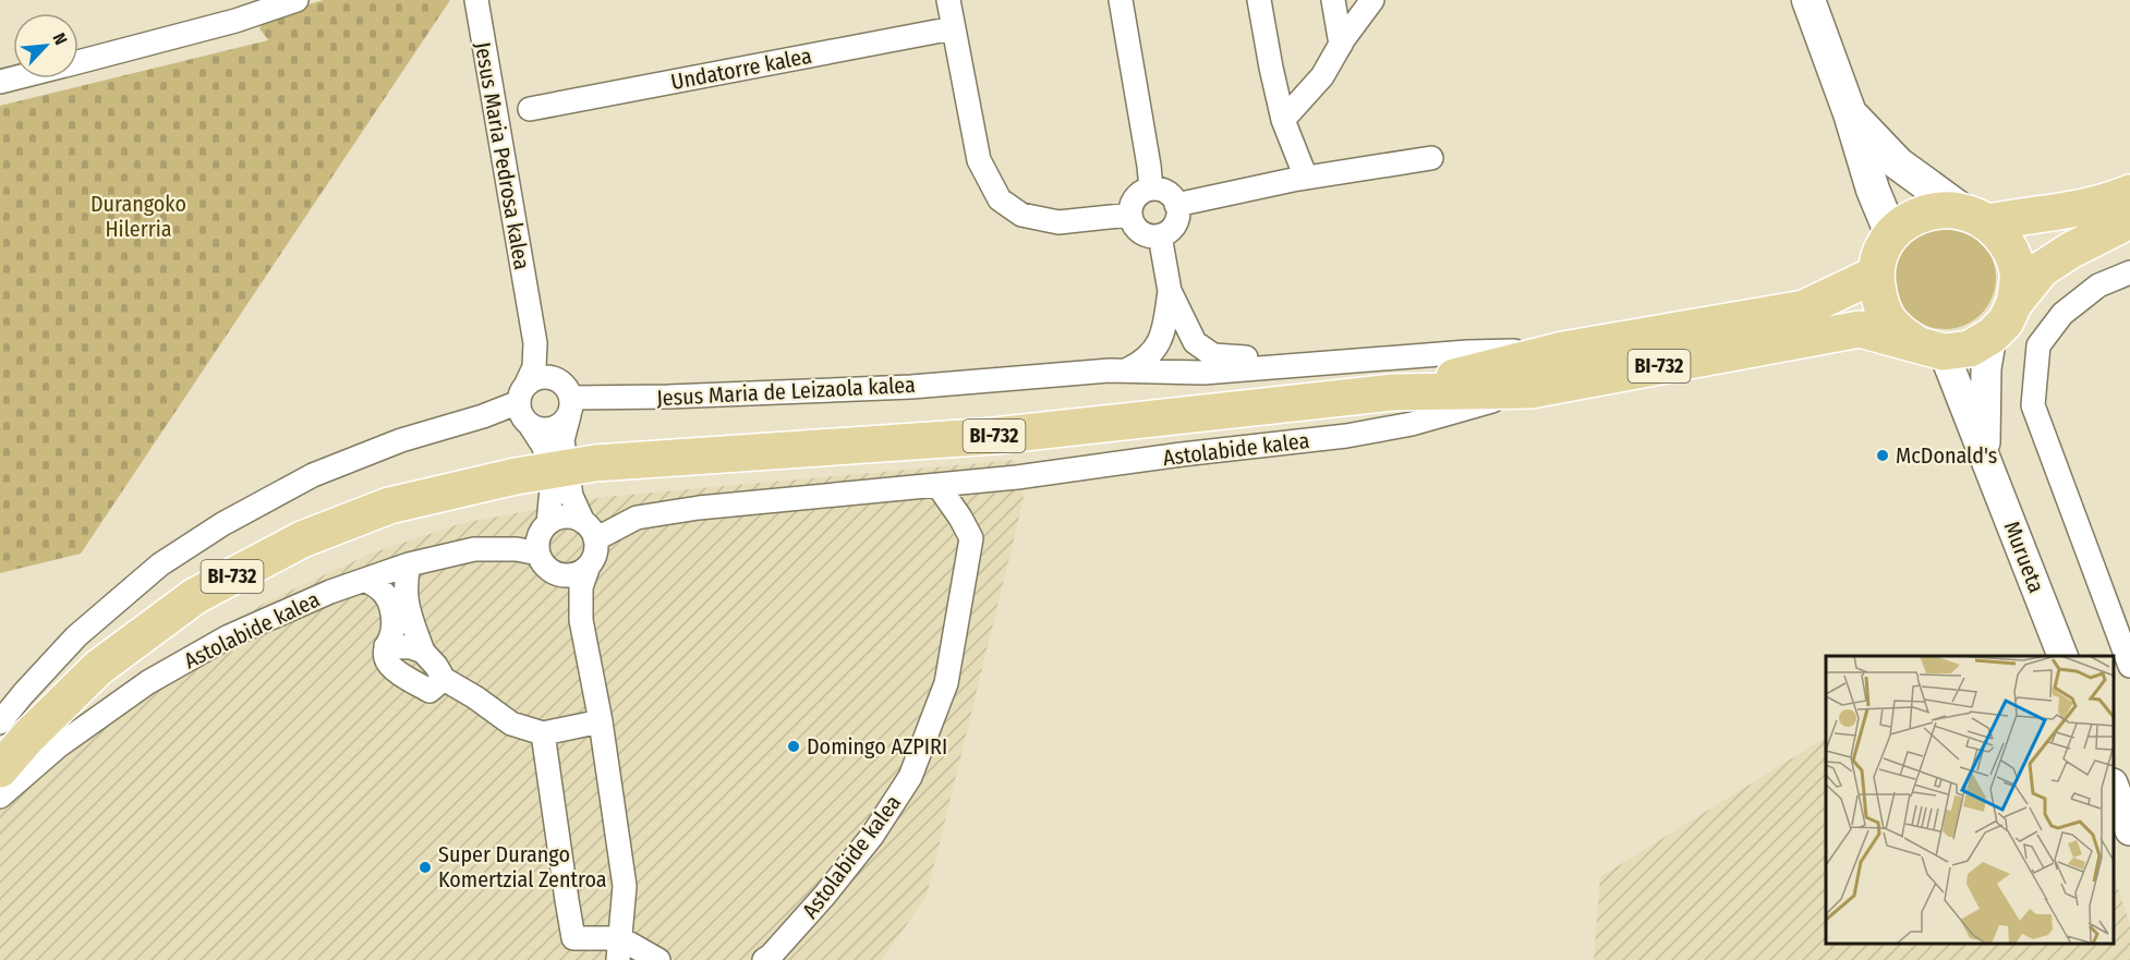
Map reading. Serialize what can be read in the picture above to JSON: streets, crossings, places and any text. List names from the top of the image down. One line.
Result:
{"streets":{"main road":["BI-732"],"street":["Undatorre kalea","Jesus Maria Pedrosa kalea","Jesus Maria de Leizaola kalea","Astolabide kalea","Murueta"]},"crossings":[["BI-732","Jesus Maria de Leizaola kalea"],["BI-732","Astolabide kalea"],["BI-732","Murueta"]],"parks":["Durangoko Hilerria"],"places":["McDonald's","Domingo AZPIRI","Super Durango Komertzial Zentroa"],"north":"top right"}
